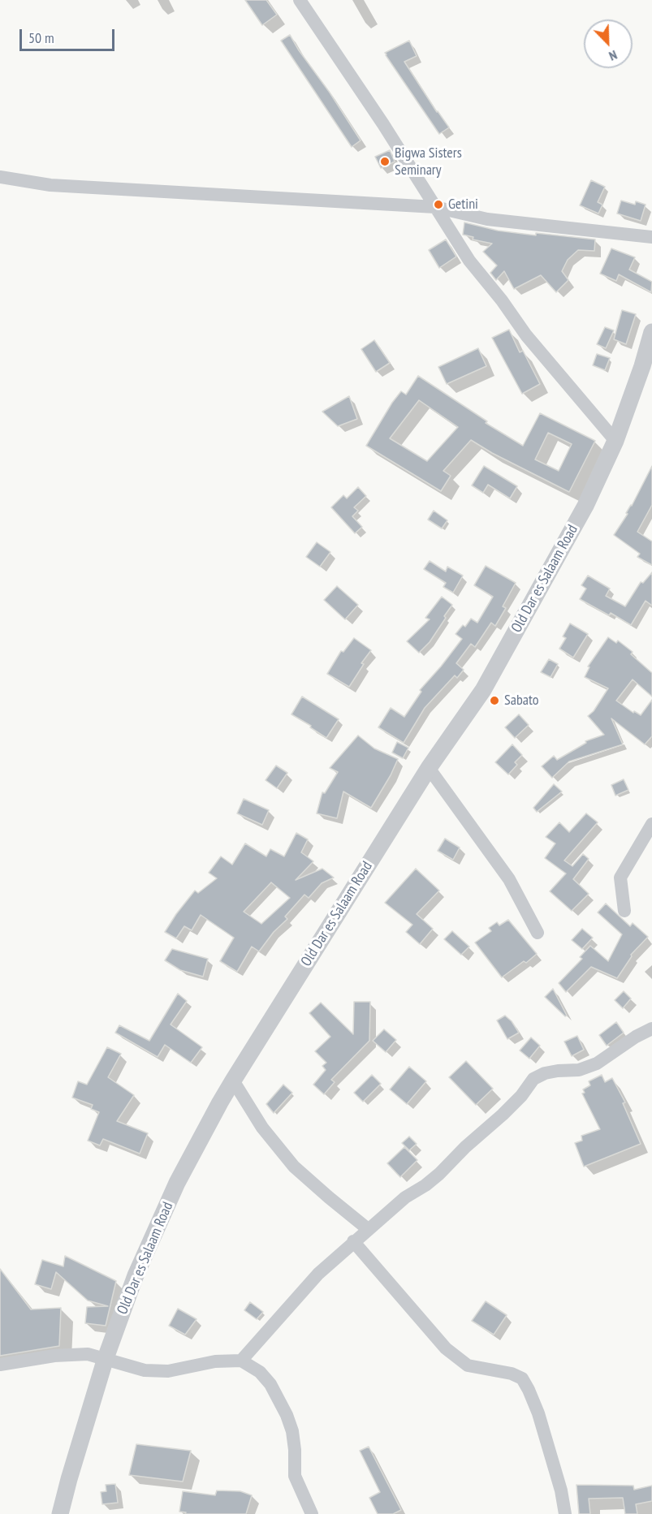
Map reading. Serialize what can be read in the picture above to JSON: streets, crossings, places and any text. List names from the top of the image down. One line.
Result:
{"streets":{"street":["Old Dar es Salaam Road"]},"places":["Bigwa Sisters Seminary","Getini","Sabato"],"scale_bar":"50 m","north":"bottom right"}
